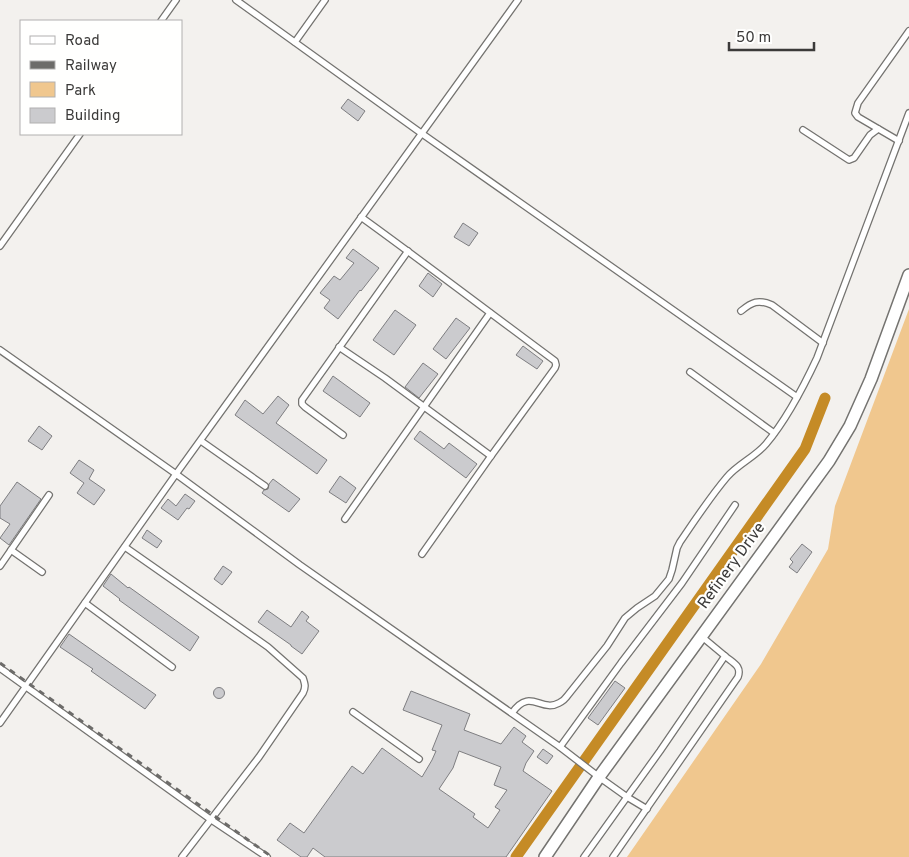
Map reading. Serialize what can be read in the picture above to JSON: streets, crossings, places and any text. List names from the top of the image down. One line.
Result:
{"streets":{"street":["Refinery Drive"]},"legend":["Road","Railway","Park","Building"],"scale_bar":"50 m"}
